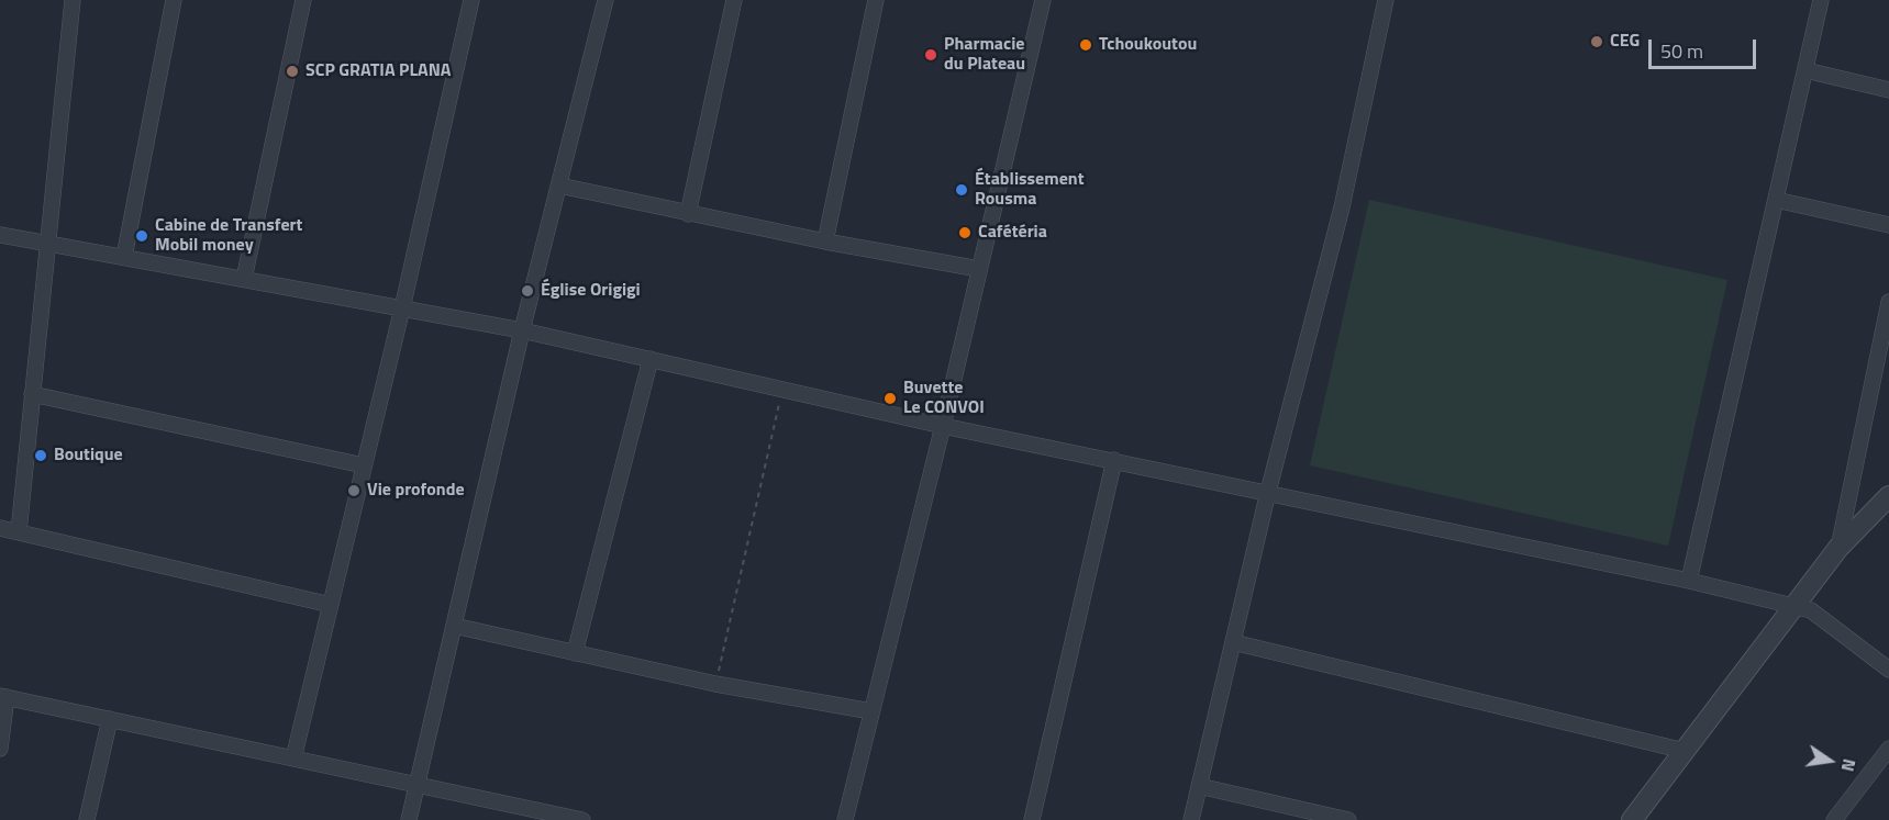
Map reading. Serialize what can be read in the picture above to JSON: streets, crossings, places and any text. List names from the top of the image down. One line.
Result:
{"places":["CEG","Tchoukoutou","Pharmacie du Plateau","SCP GRATIA PLANA","Établissement Rousma","Cafétéria","Cabine de Transfert Mobil money","Église Origigi","Buvette Le CONVOI","Boutique","Vie profonde"],"scale_bar":"50 m","north":"right"}
